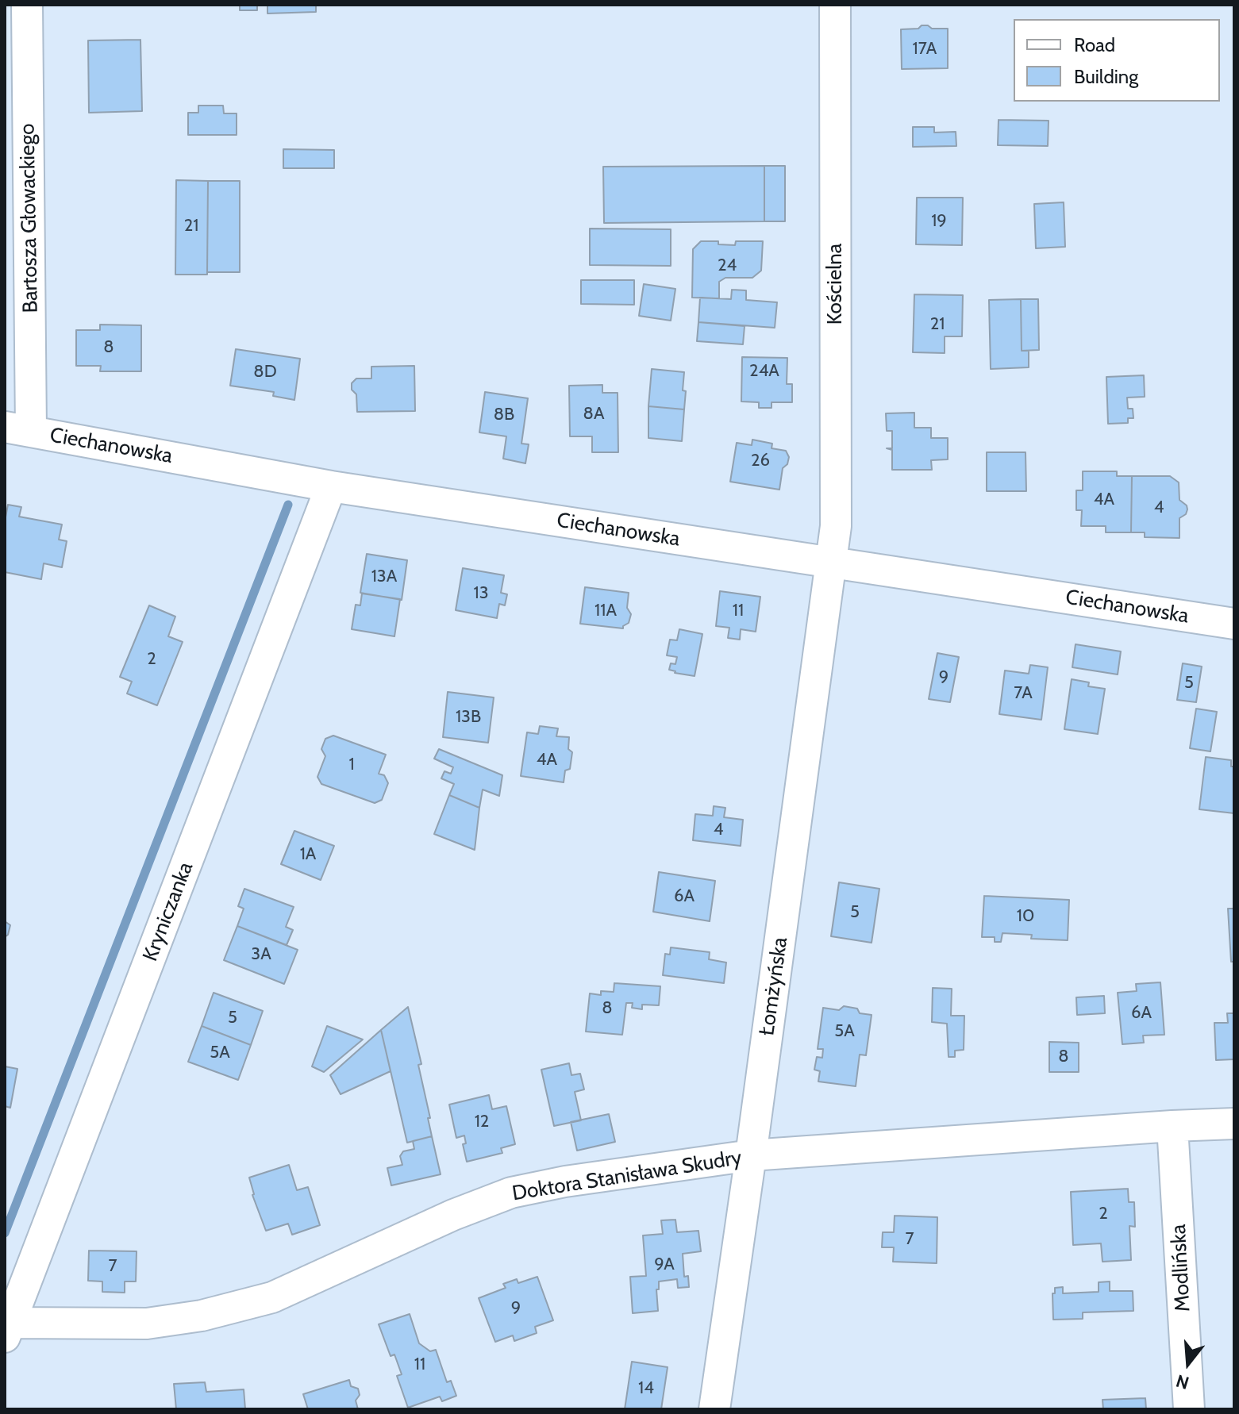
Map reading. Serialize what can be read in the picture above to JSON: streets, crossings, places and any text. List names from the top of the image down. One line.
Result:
{"streets":{"street":["Bartosza Głowackiego","Kościelna","Ciechanowska","Kryniczanka","Łomżyńska","Doktora Stanisława Skudry","Modlińska"]},"crossings":[["Bartosza Głowackiego","Ciechanowska"],["Kościelna","Ciechanowska"],["Kościelna","Łomżyńska"],["Ciechanowska","Kryniczanka"],["Ciechanowska","Łomżyńska"],["Kryniczanka","Doktora Stanisława Skudry"],["Łomżyńska","Doktora Stanisława Skudry"],["Doktora Stanisława Skudry","Modlińska"]],"house_numbers":["17A","19","21","24","21","8","24A","8D","8A","8B","26","4A","4","13A","13","11A","11","2","9","5","7A","13B","4A","1","4","1A","6A","5","10","3A","8","6A","5","5A","5A","8","12","2","7","9A","7","9","11","14"],"legend":["Road","Building"],"north":"bottom"}
